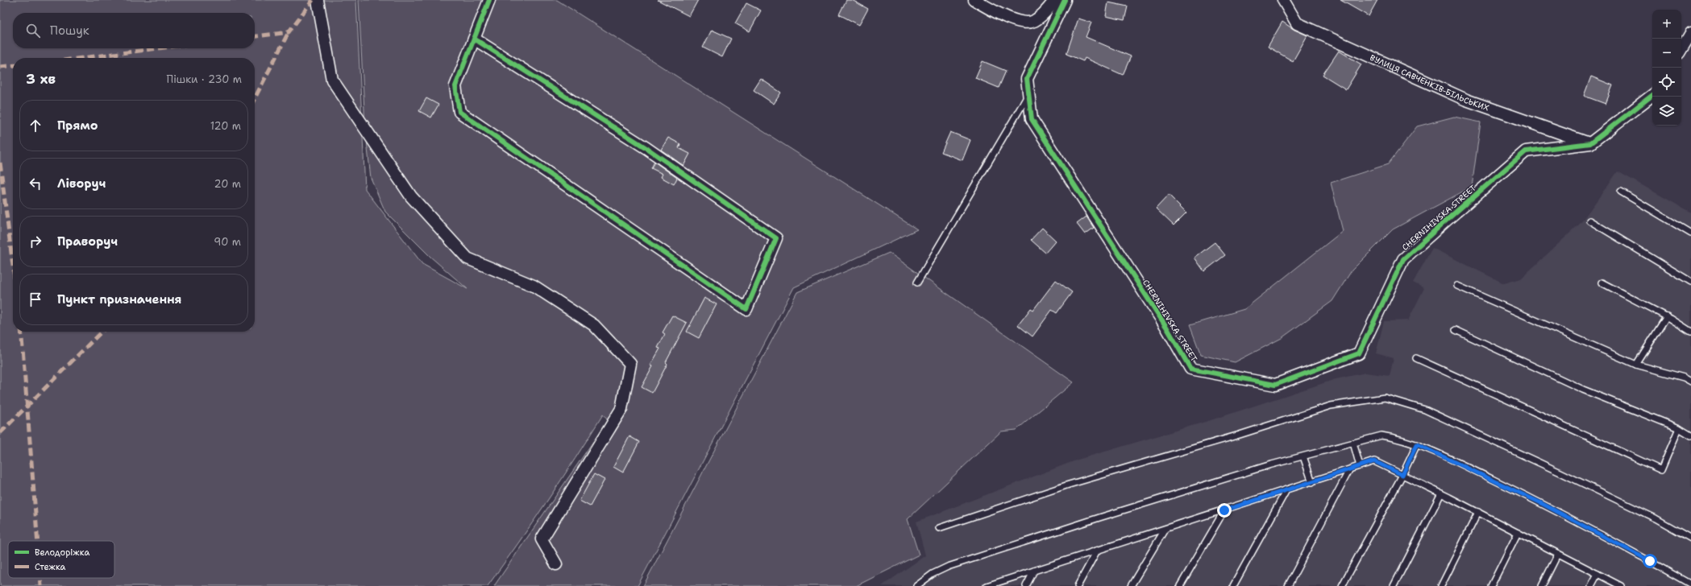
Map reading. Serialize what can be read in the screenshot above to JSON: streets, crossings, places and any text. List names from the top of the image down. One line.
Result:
{"streets":{"street":["ВУЛИЦЯ САВЧЕНКІВ-БІЛЬСЬКИХ","CHERNIHIVSKA STREET"]},"crossings":[["ВУЛИЦЯ САВЧЕНКІВ-БІЛЬСЬКИХ","CHERNIHIVSKA STREET"]],"legend":["Велодоріжка","Стежка"],"page":{"map_buttons":["+","−"],"search":"Пошук","heading":["3 хв","Пішки · 230 m"],"list":[["Прямо","120 m"],["Ліворуч","20 m"],["Праворуч","90 m"],"Пункт призначення"]}}
